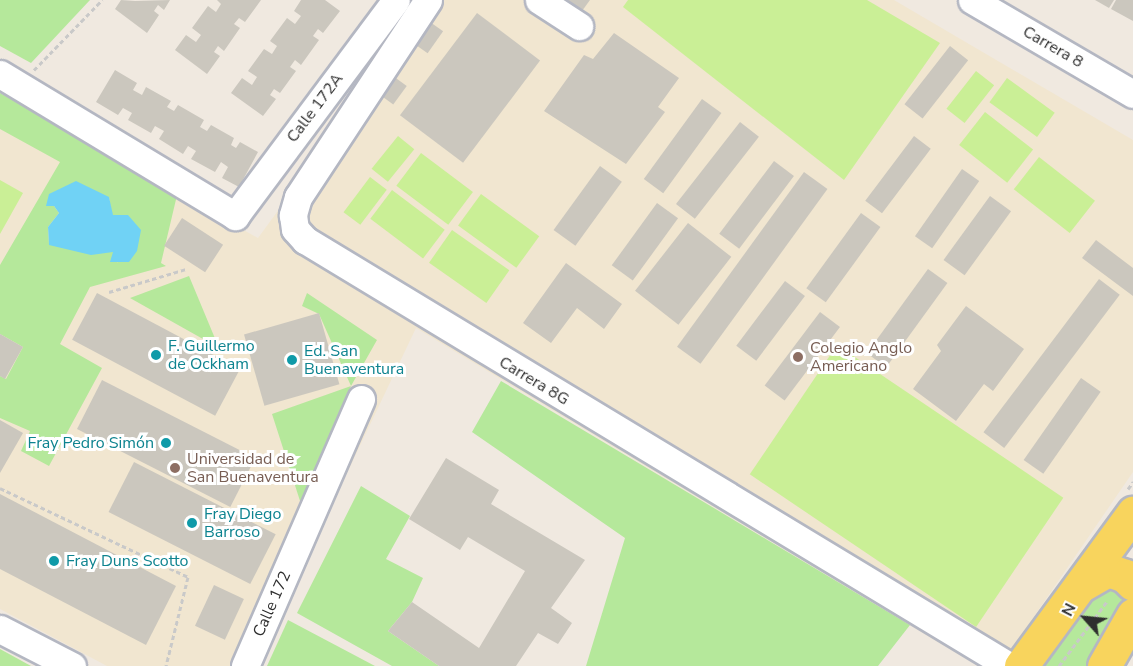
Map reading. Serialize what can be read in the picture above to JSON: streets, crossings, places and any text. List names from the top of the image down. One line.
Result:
{"streets":{"street":["Carrera 8","Calle 172A","Carrera 8G","Calle 172"]},"places":["F. Guillermo de Ockham","Colegio Anglo Americano","Ed. San Buenaventura","Fray Pedro Simón","Universidad de San Buenaventura","Fray Diego Barroso","Fray Duns Scotto"],"north":"top left"}
